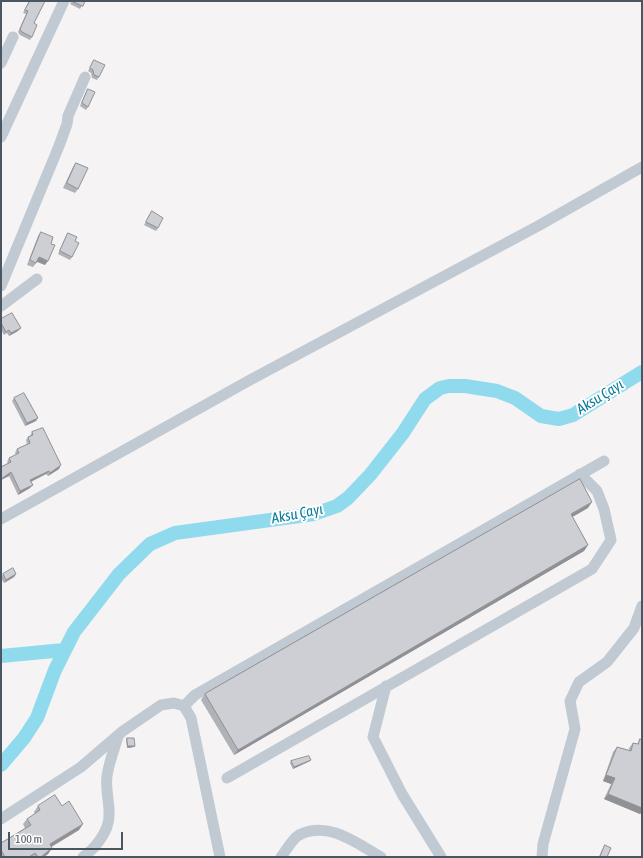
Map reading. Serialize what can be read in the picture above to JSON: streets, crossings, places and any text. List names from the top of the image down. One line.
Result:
{"water":["Aksu Çayı"],"scale_bar":"100 m"}
